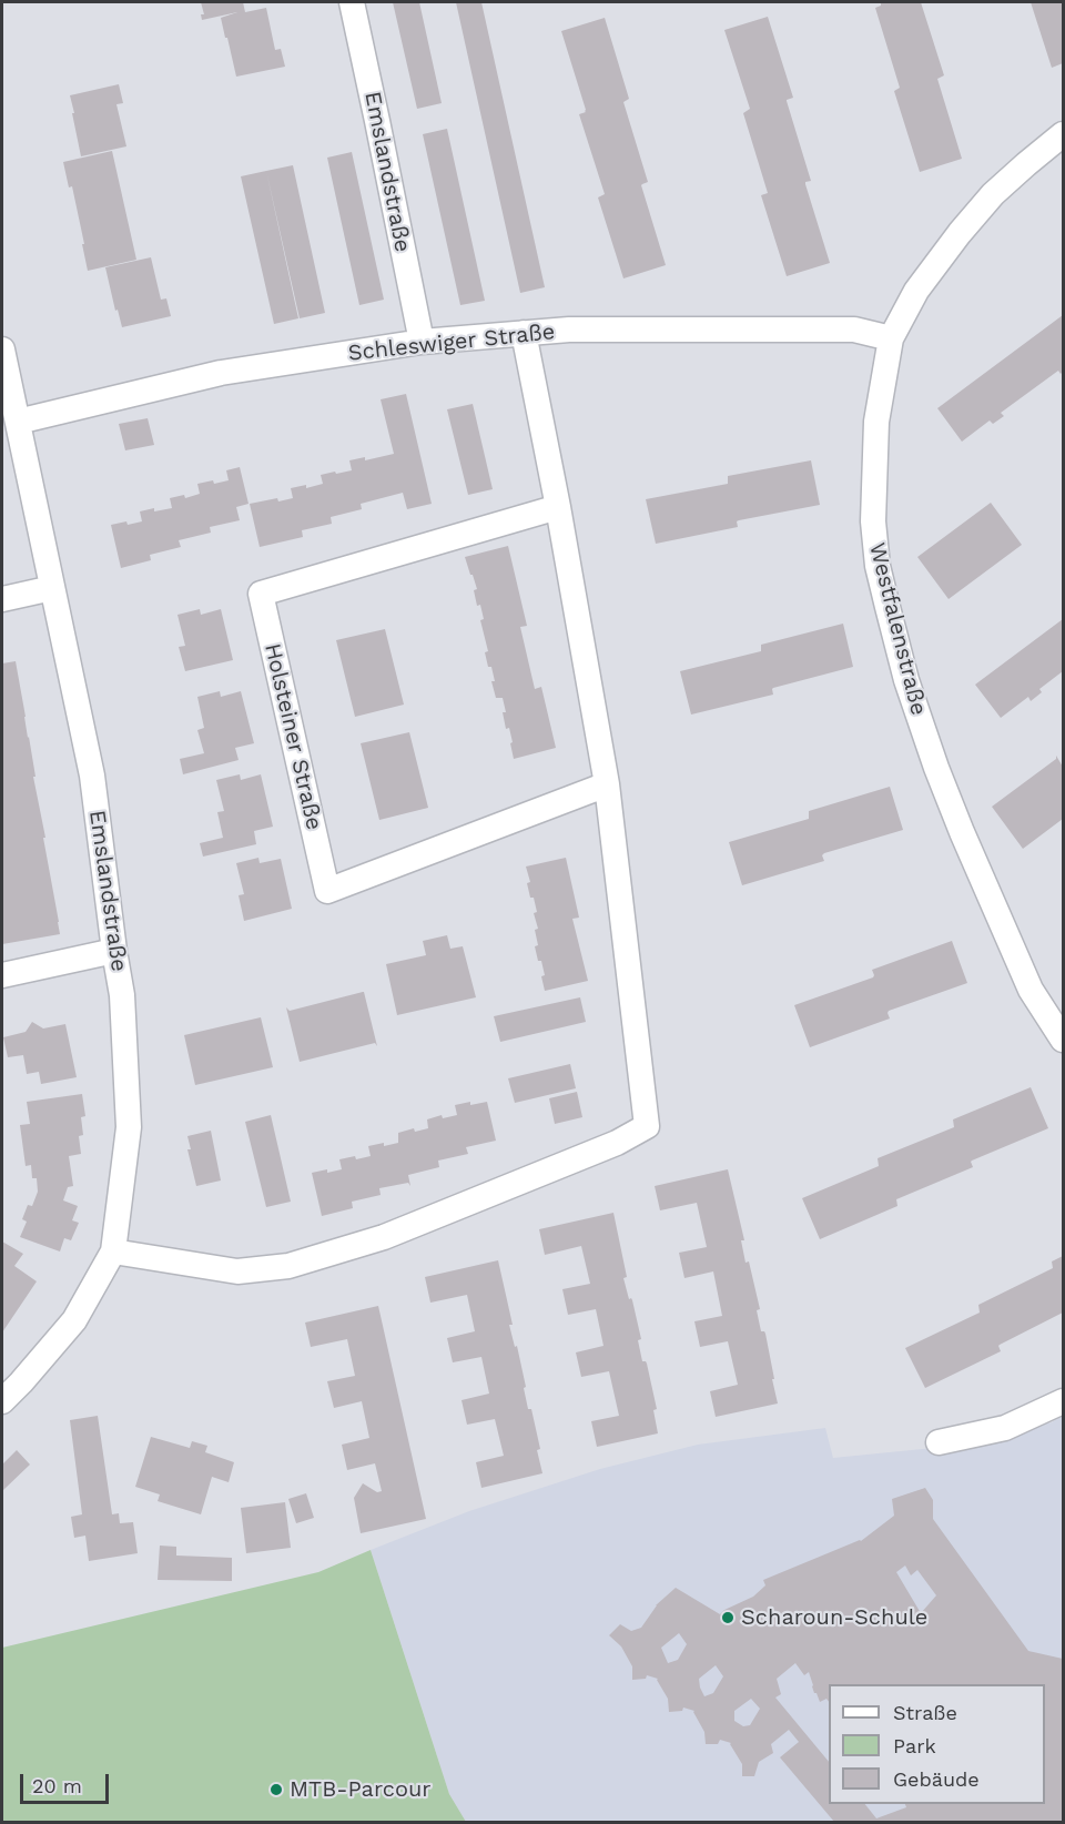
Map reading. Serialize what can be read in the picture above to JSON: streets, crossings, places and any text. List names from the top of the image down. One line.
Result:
{"streets":{"street":["Emslandstraße","Schleswiger Straße","Westfalenstraße","Holsteiner Straße"]},"crossings":[["Emslandstraße","Schleswiger Straße"],["Schleswiger Straße","Westfalenstraße"]],"places":["Scharoun-Schule","MTB-Parcour"],"legend":["Straße","Park","Gebäude"],"scale_bar":"20 m"}
